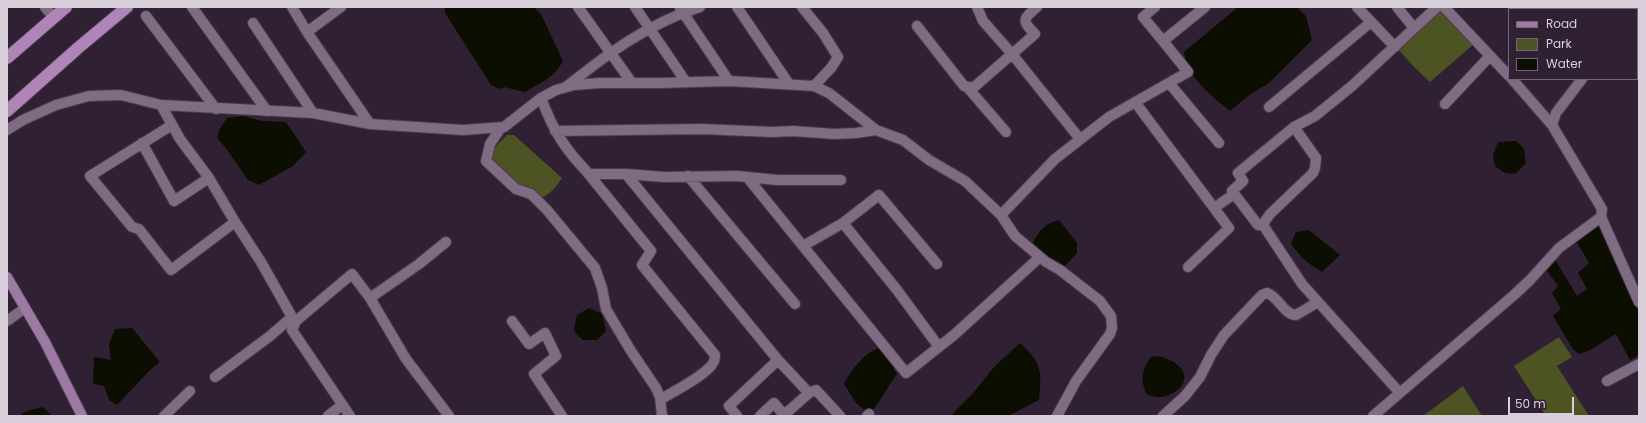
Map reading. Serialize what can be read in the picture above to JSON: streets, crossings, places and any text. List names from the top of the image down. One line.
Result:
{"legend":["Road","Park","Water"],"scale_bar":"50 m"}
